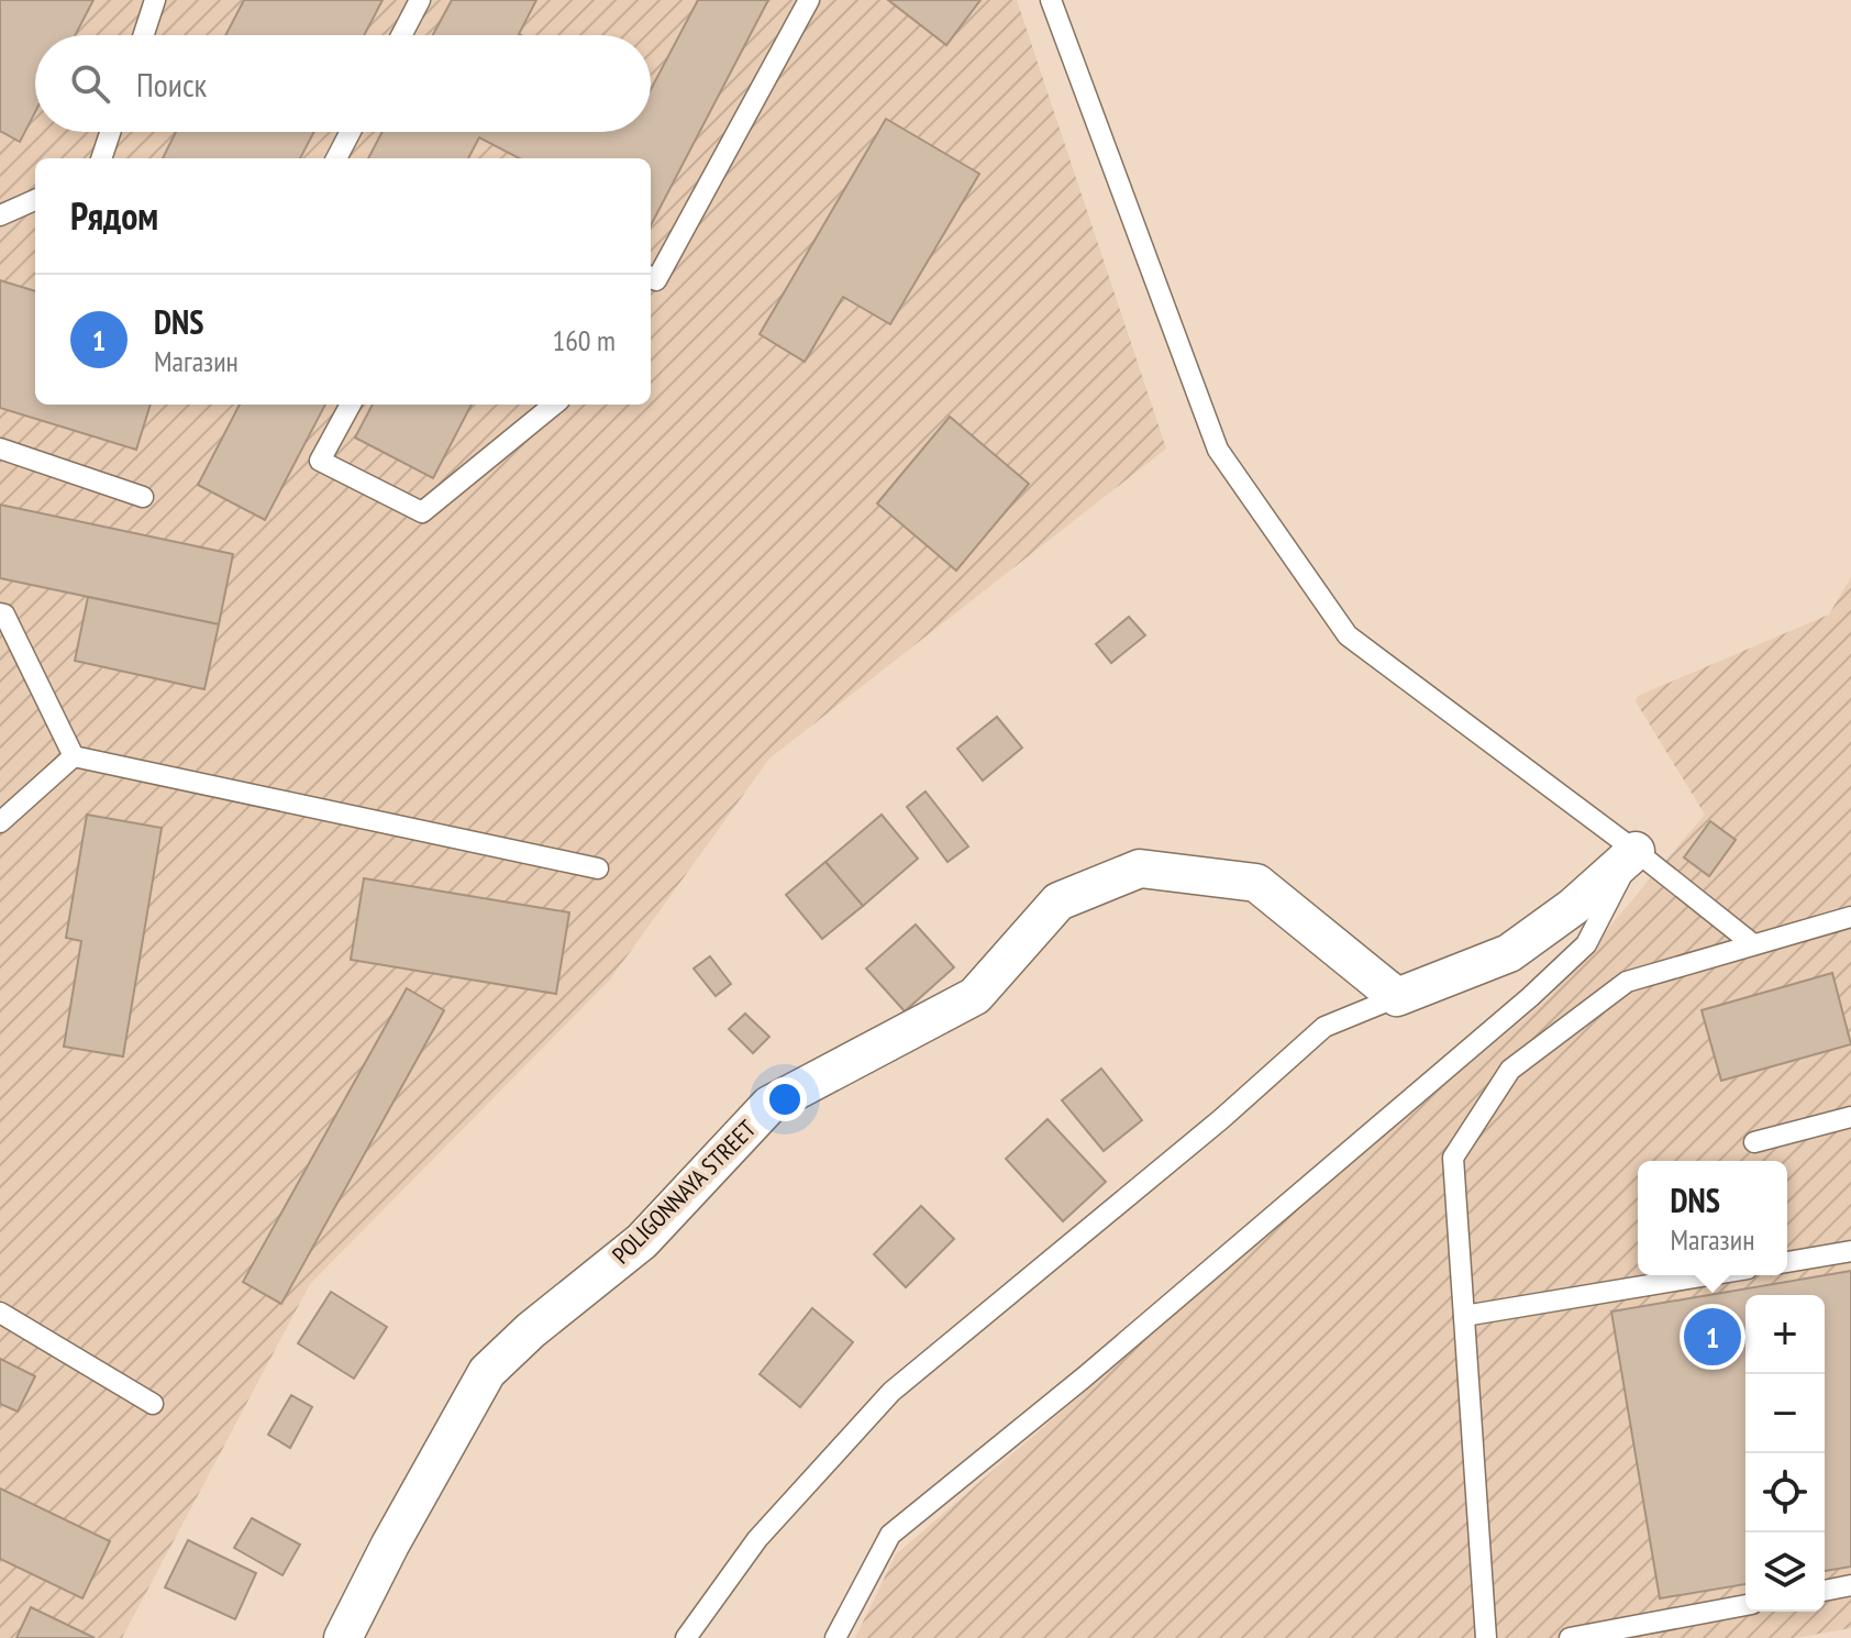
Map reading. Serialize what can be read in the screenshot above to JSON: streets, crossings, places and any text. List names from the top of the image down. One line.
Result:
{"streets":{"street":["POLIGONNAYA STREET"]},"page":{"search":"Поиск","heading":"Рядом","list":[{"mark":"1","name":"DNS","note":"Магазин","value":"160 m"}],"popup":["DNS","Магазин"],"map_buttons":["+","−"],"pins":"1"}}
